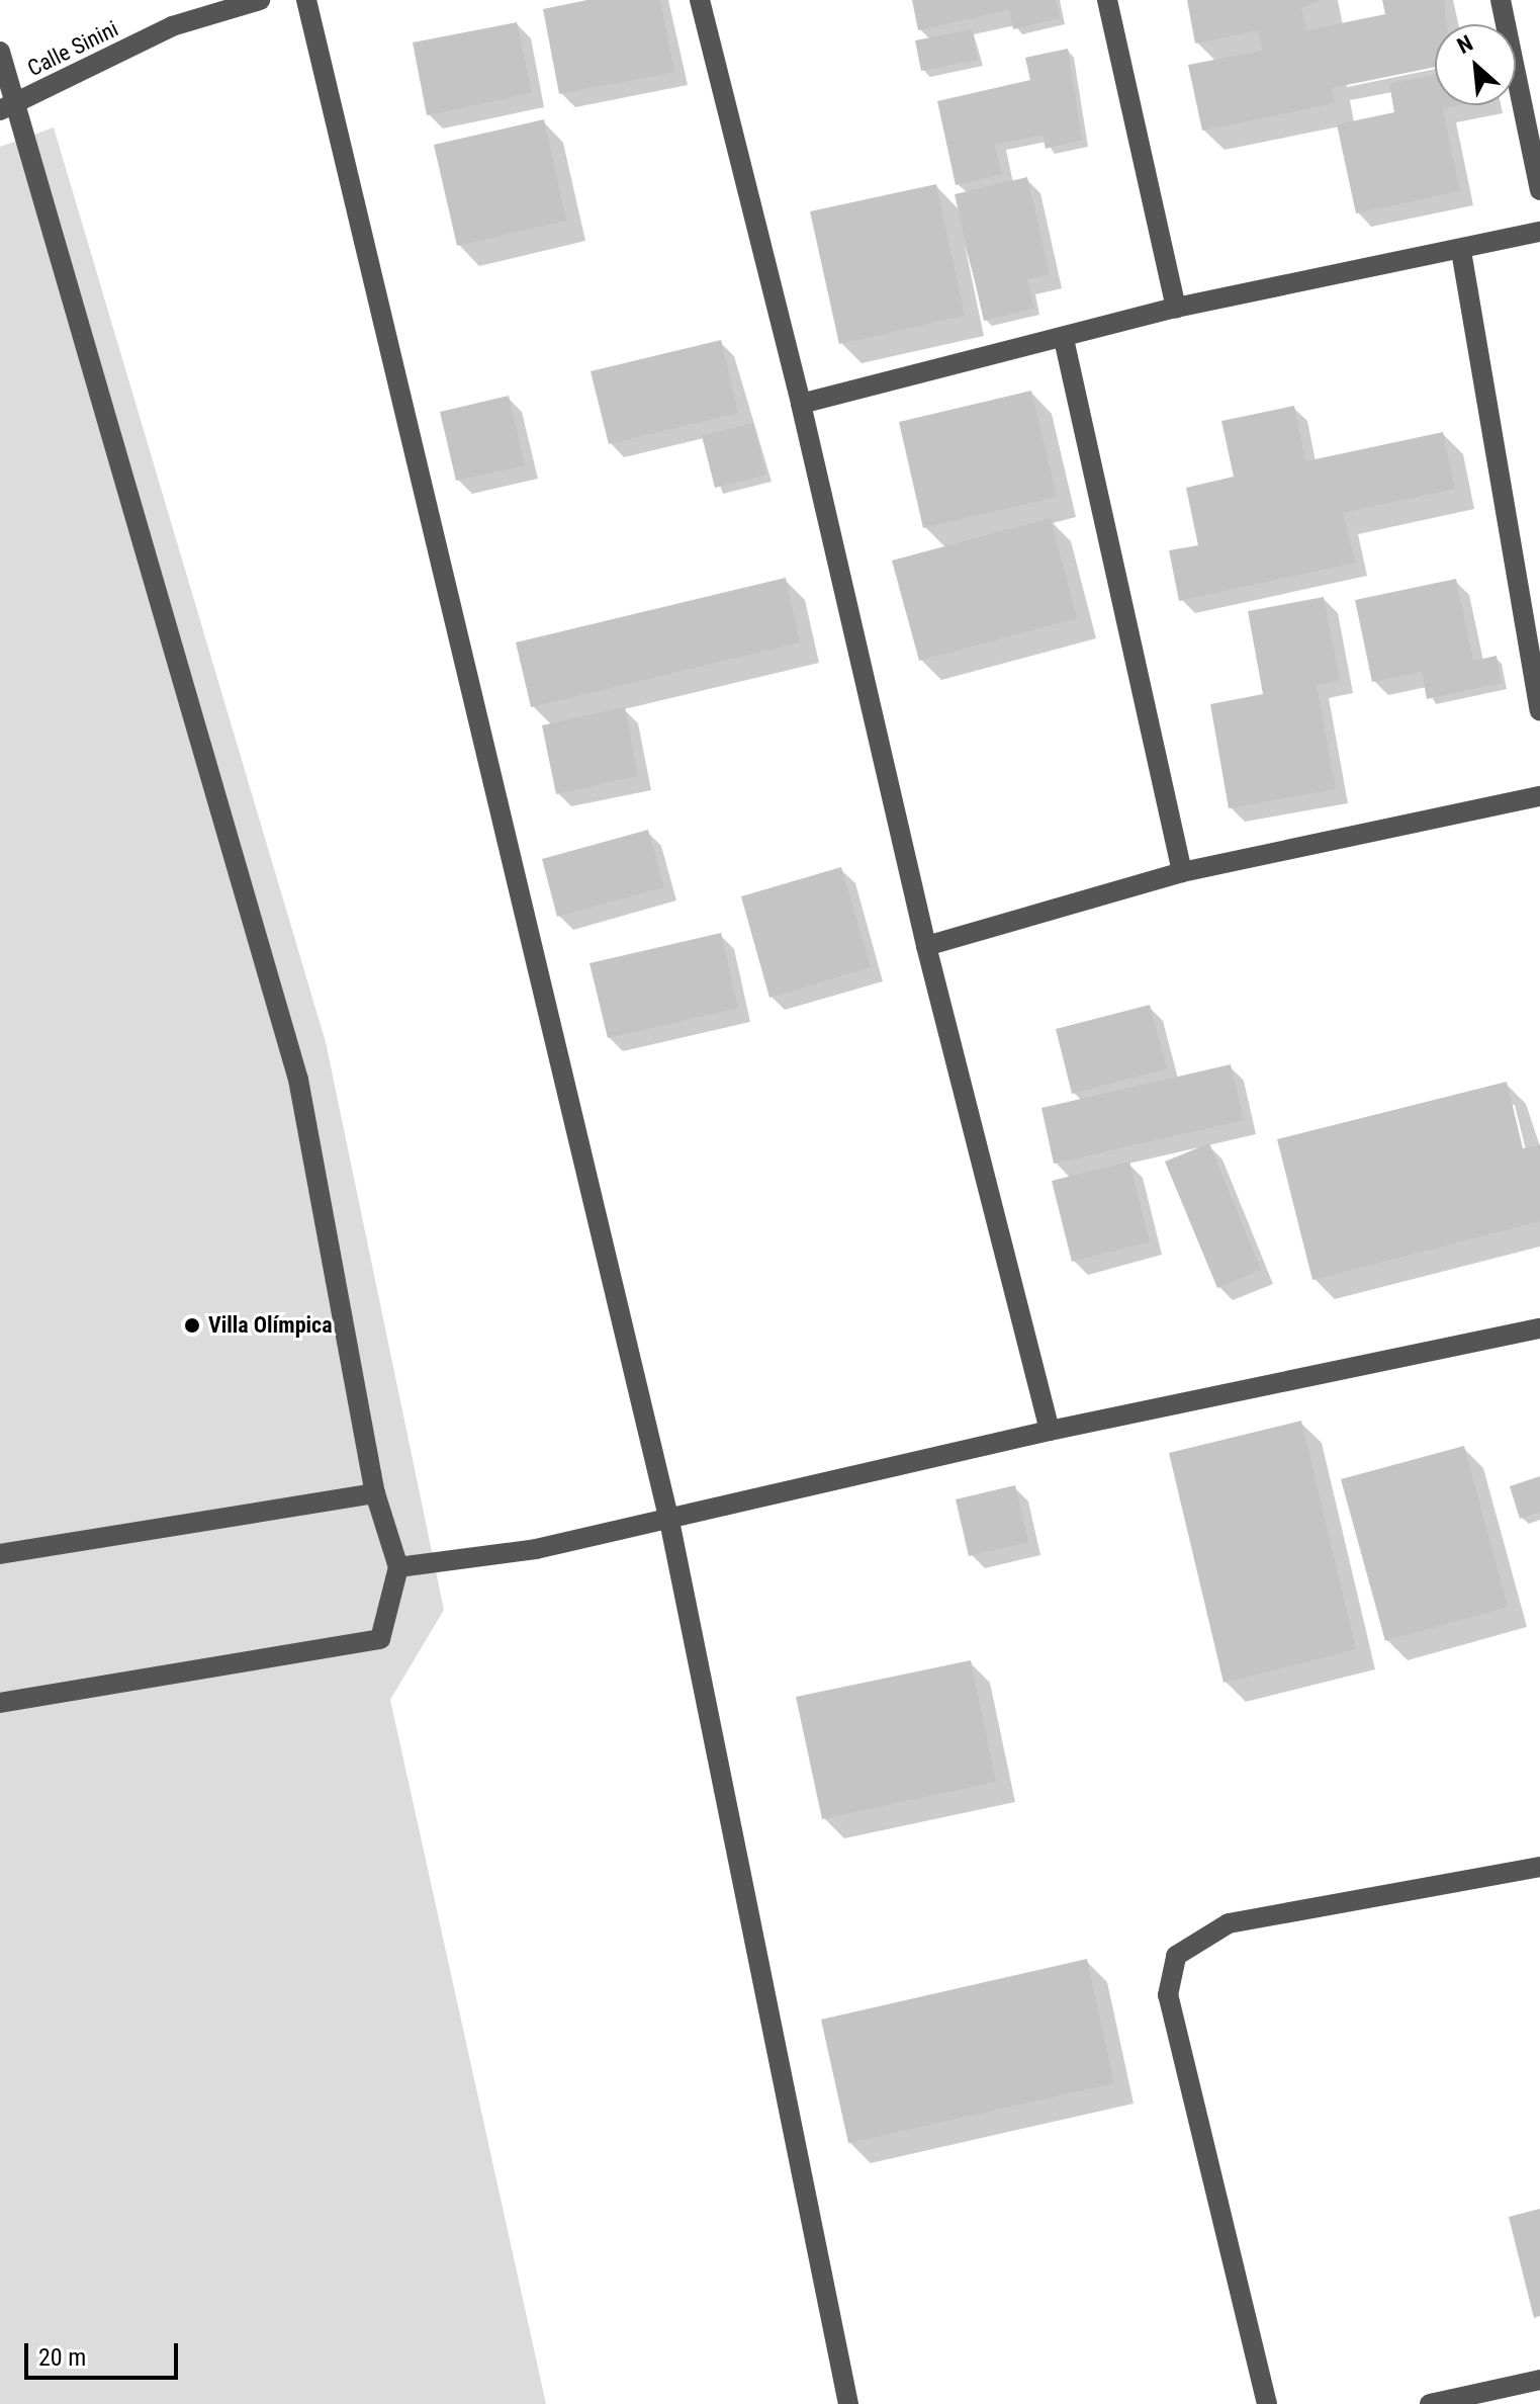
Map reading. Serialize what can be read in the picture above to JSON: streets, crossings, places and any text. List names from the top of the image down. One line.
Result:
{"streets":{"street":["Calle Sinini"]},"places":["Villa Olímpica"],"scale_bar":"20 m","north":"top left"}
